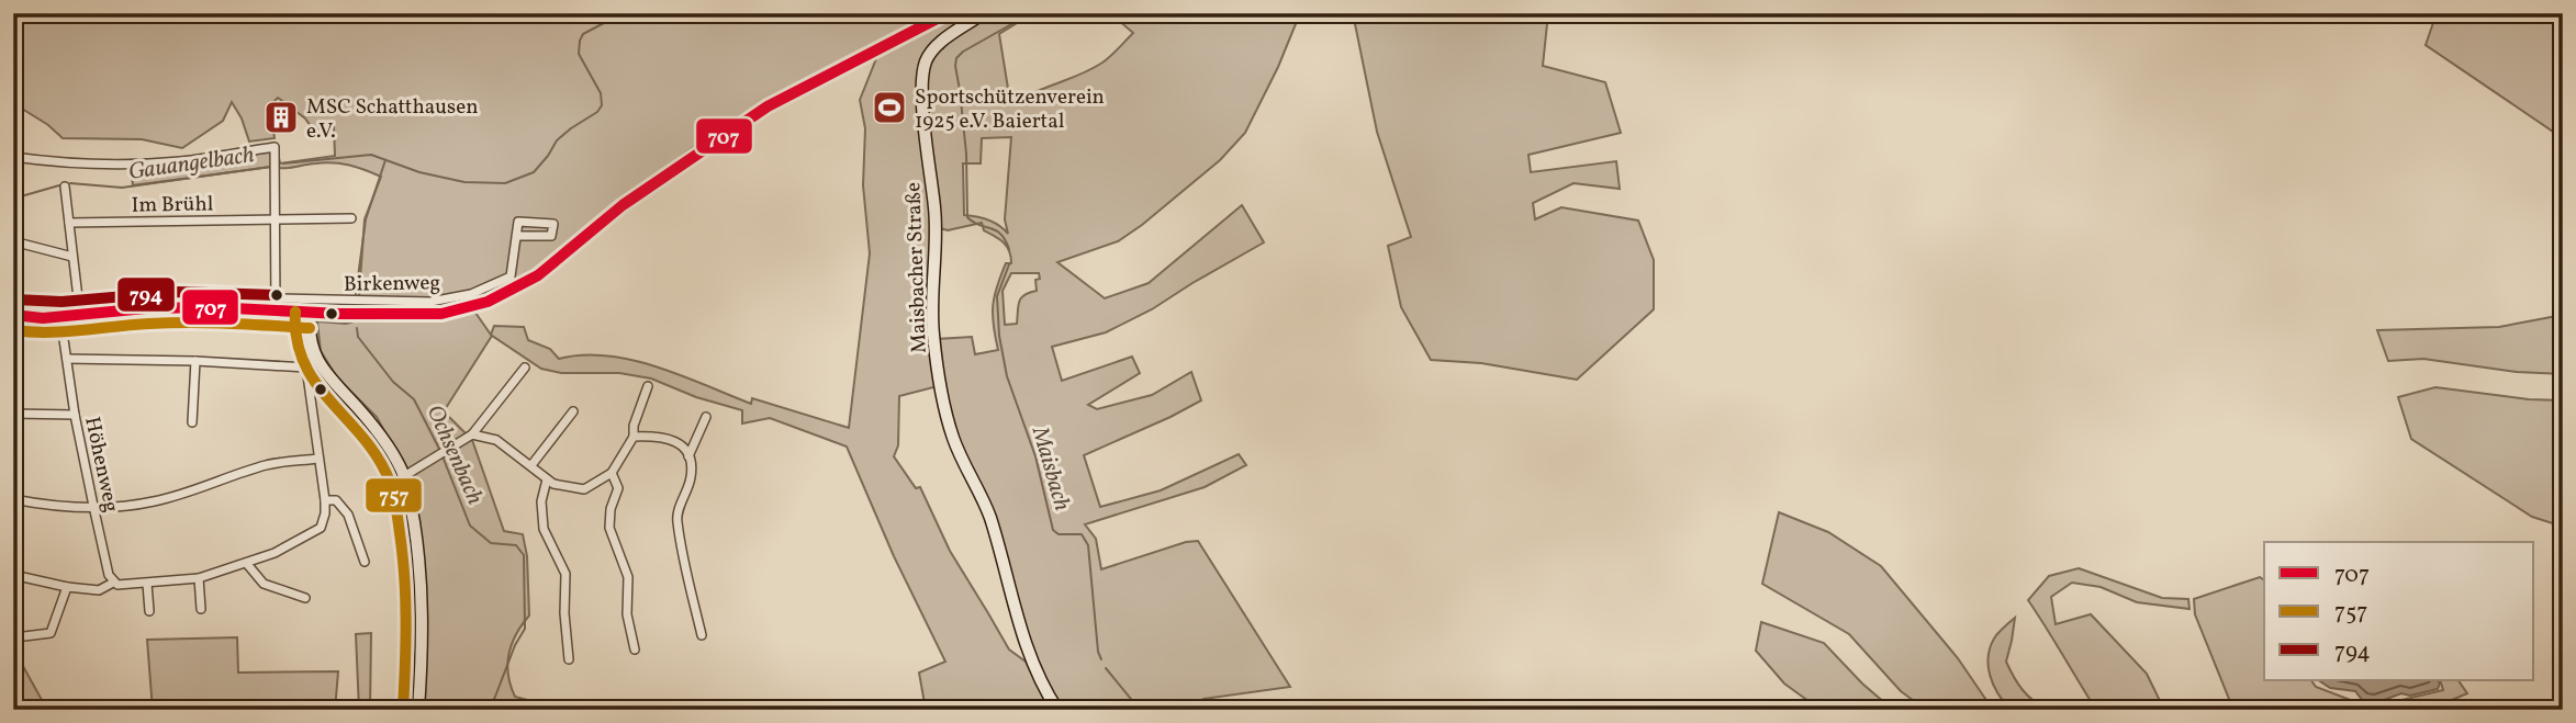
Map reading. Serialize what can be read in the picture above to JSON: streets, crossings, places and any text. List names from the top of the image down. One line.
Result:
{"streets":{"street":["Im Brühl","Maisbacher Straße","Birkenweg","Höhenweg"]},"water":["Gauangelbach","Ochsenbach","Maisbach"],"places":{"sports":["Sportschützenverein 1925 e.V. Baiertal"],"building":["MSC Schatthausen e.V."]},"lines":["transit line 707","transit line 794","transit line 757"],"legend":["707","757","794"]}
